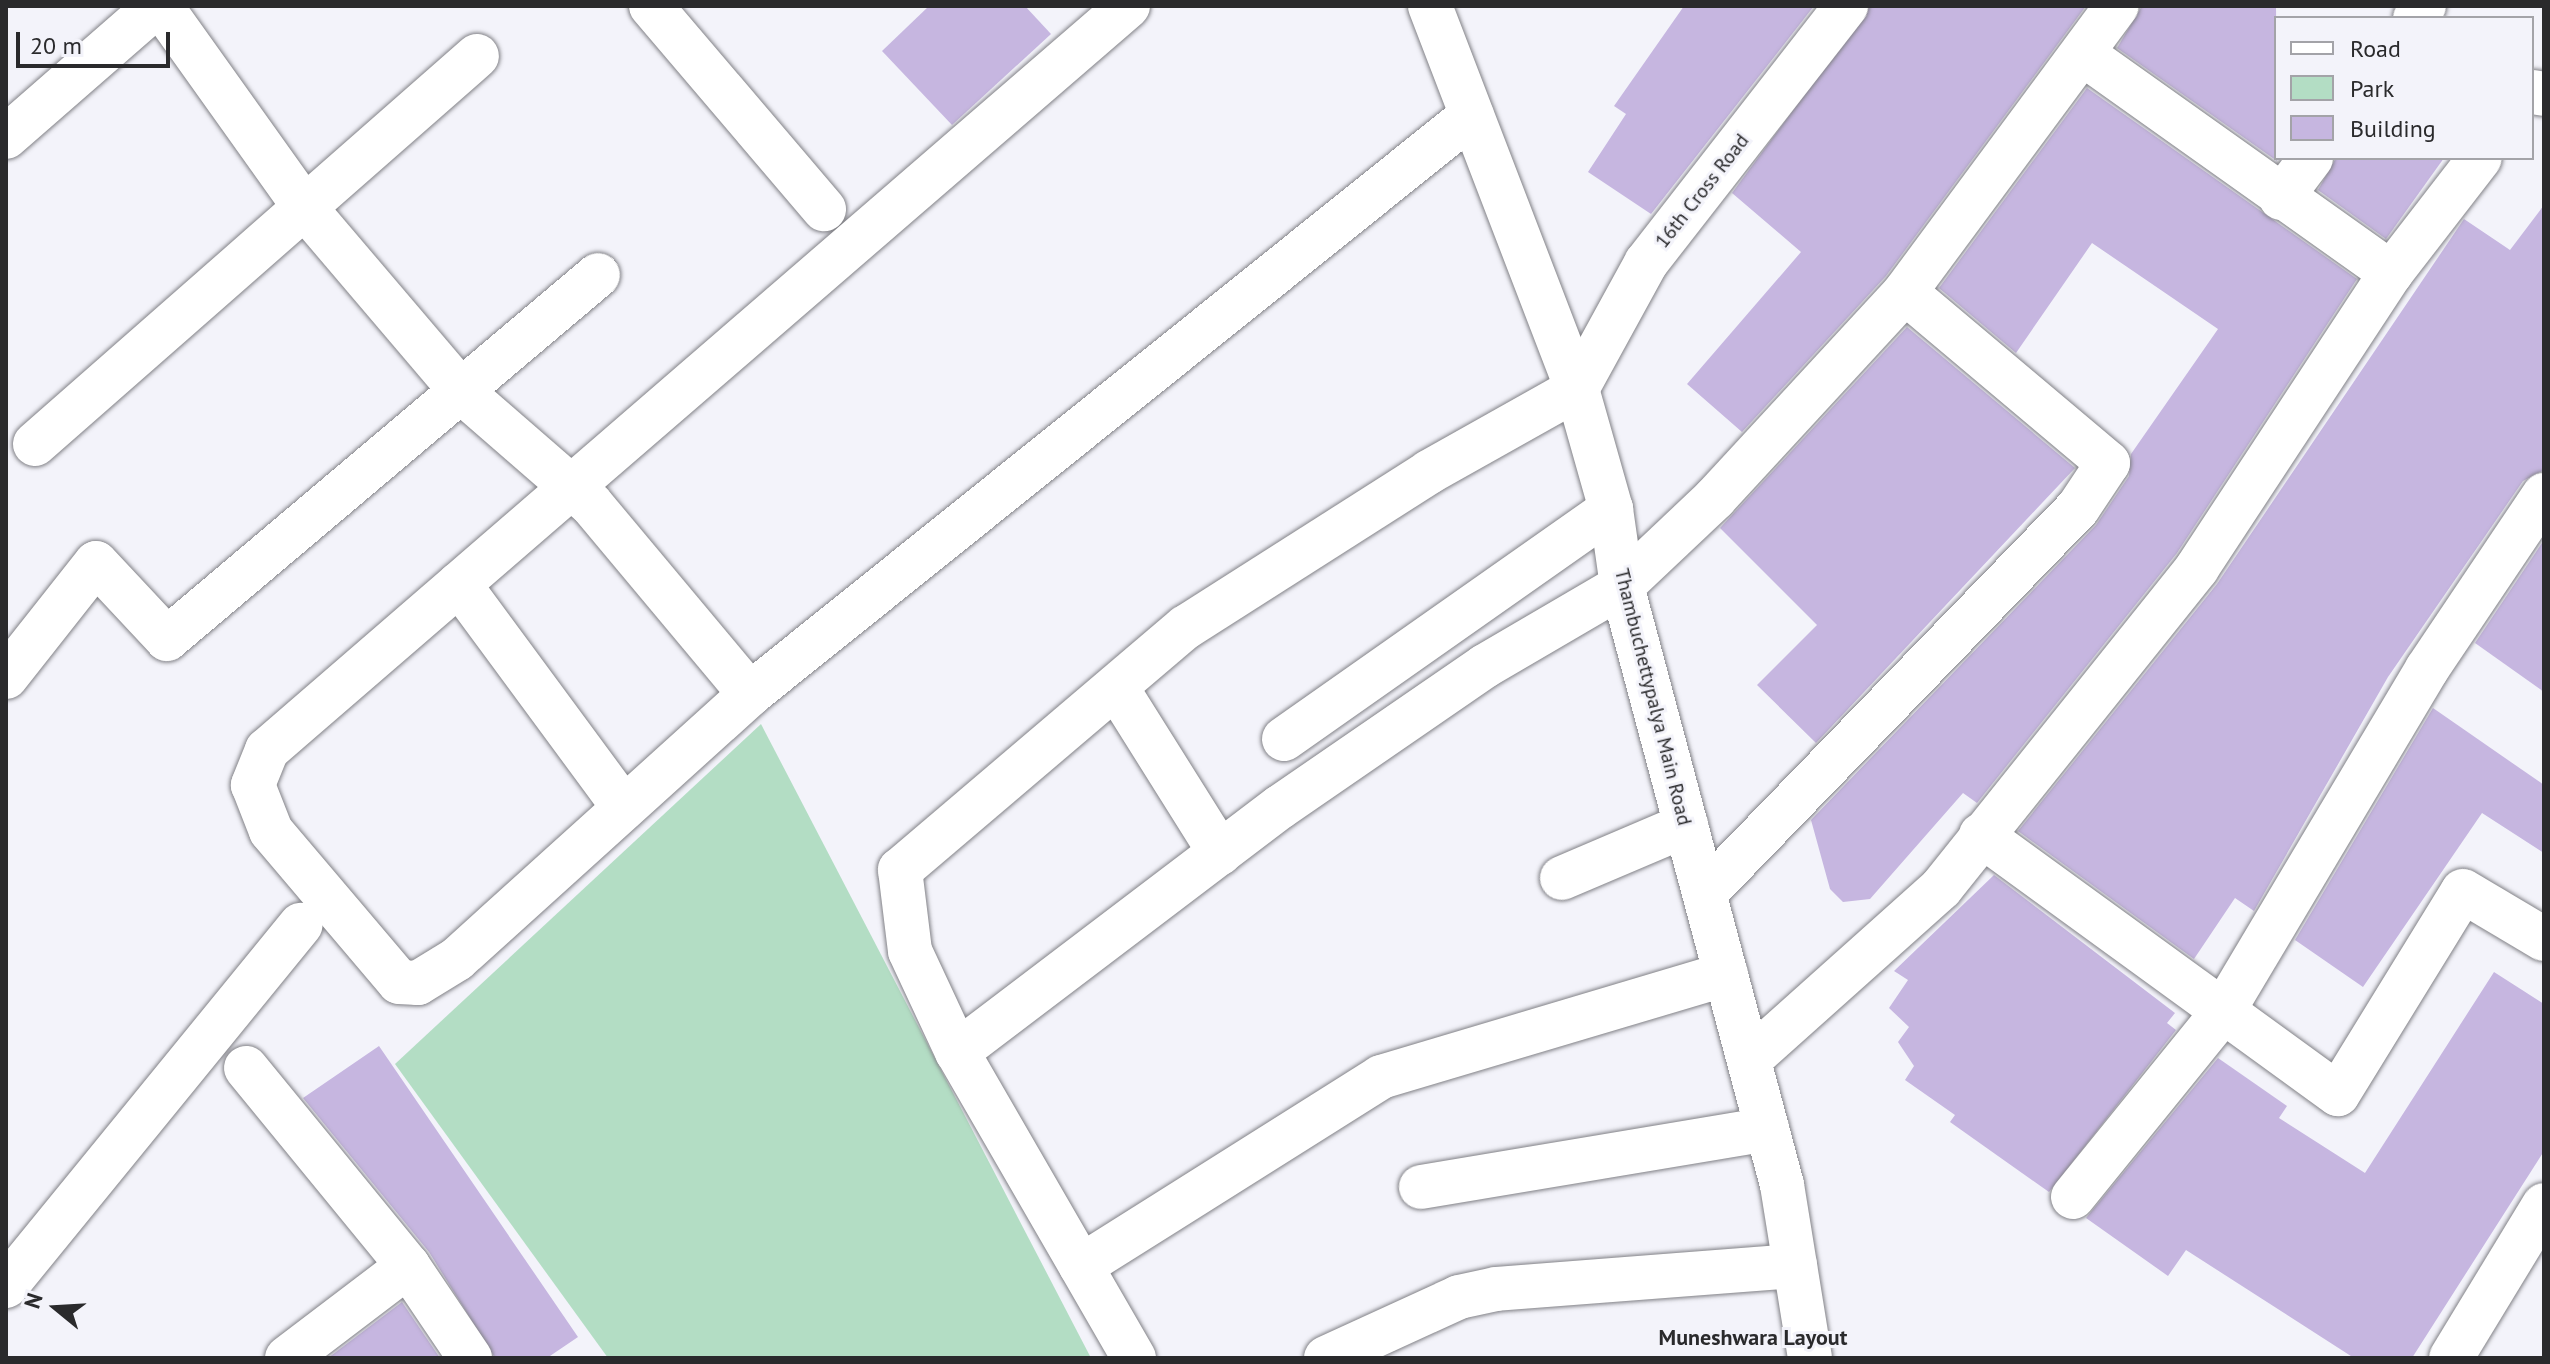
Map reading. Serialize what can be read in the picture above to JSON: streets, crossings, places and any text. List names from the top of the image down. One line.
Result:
{"streets":{"street":["16th Cross Road","Thambuchettypalya Main Road"]},"crossings":[["16th Cross Road","Thambuchettypalya Main Road"]],"districts":["Muneshwara Layout"],"legend":["Road","Park","Building"],"scale_bar":"20 m","north":"left"}
